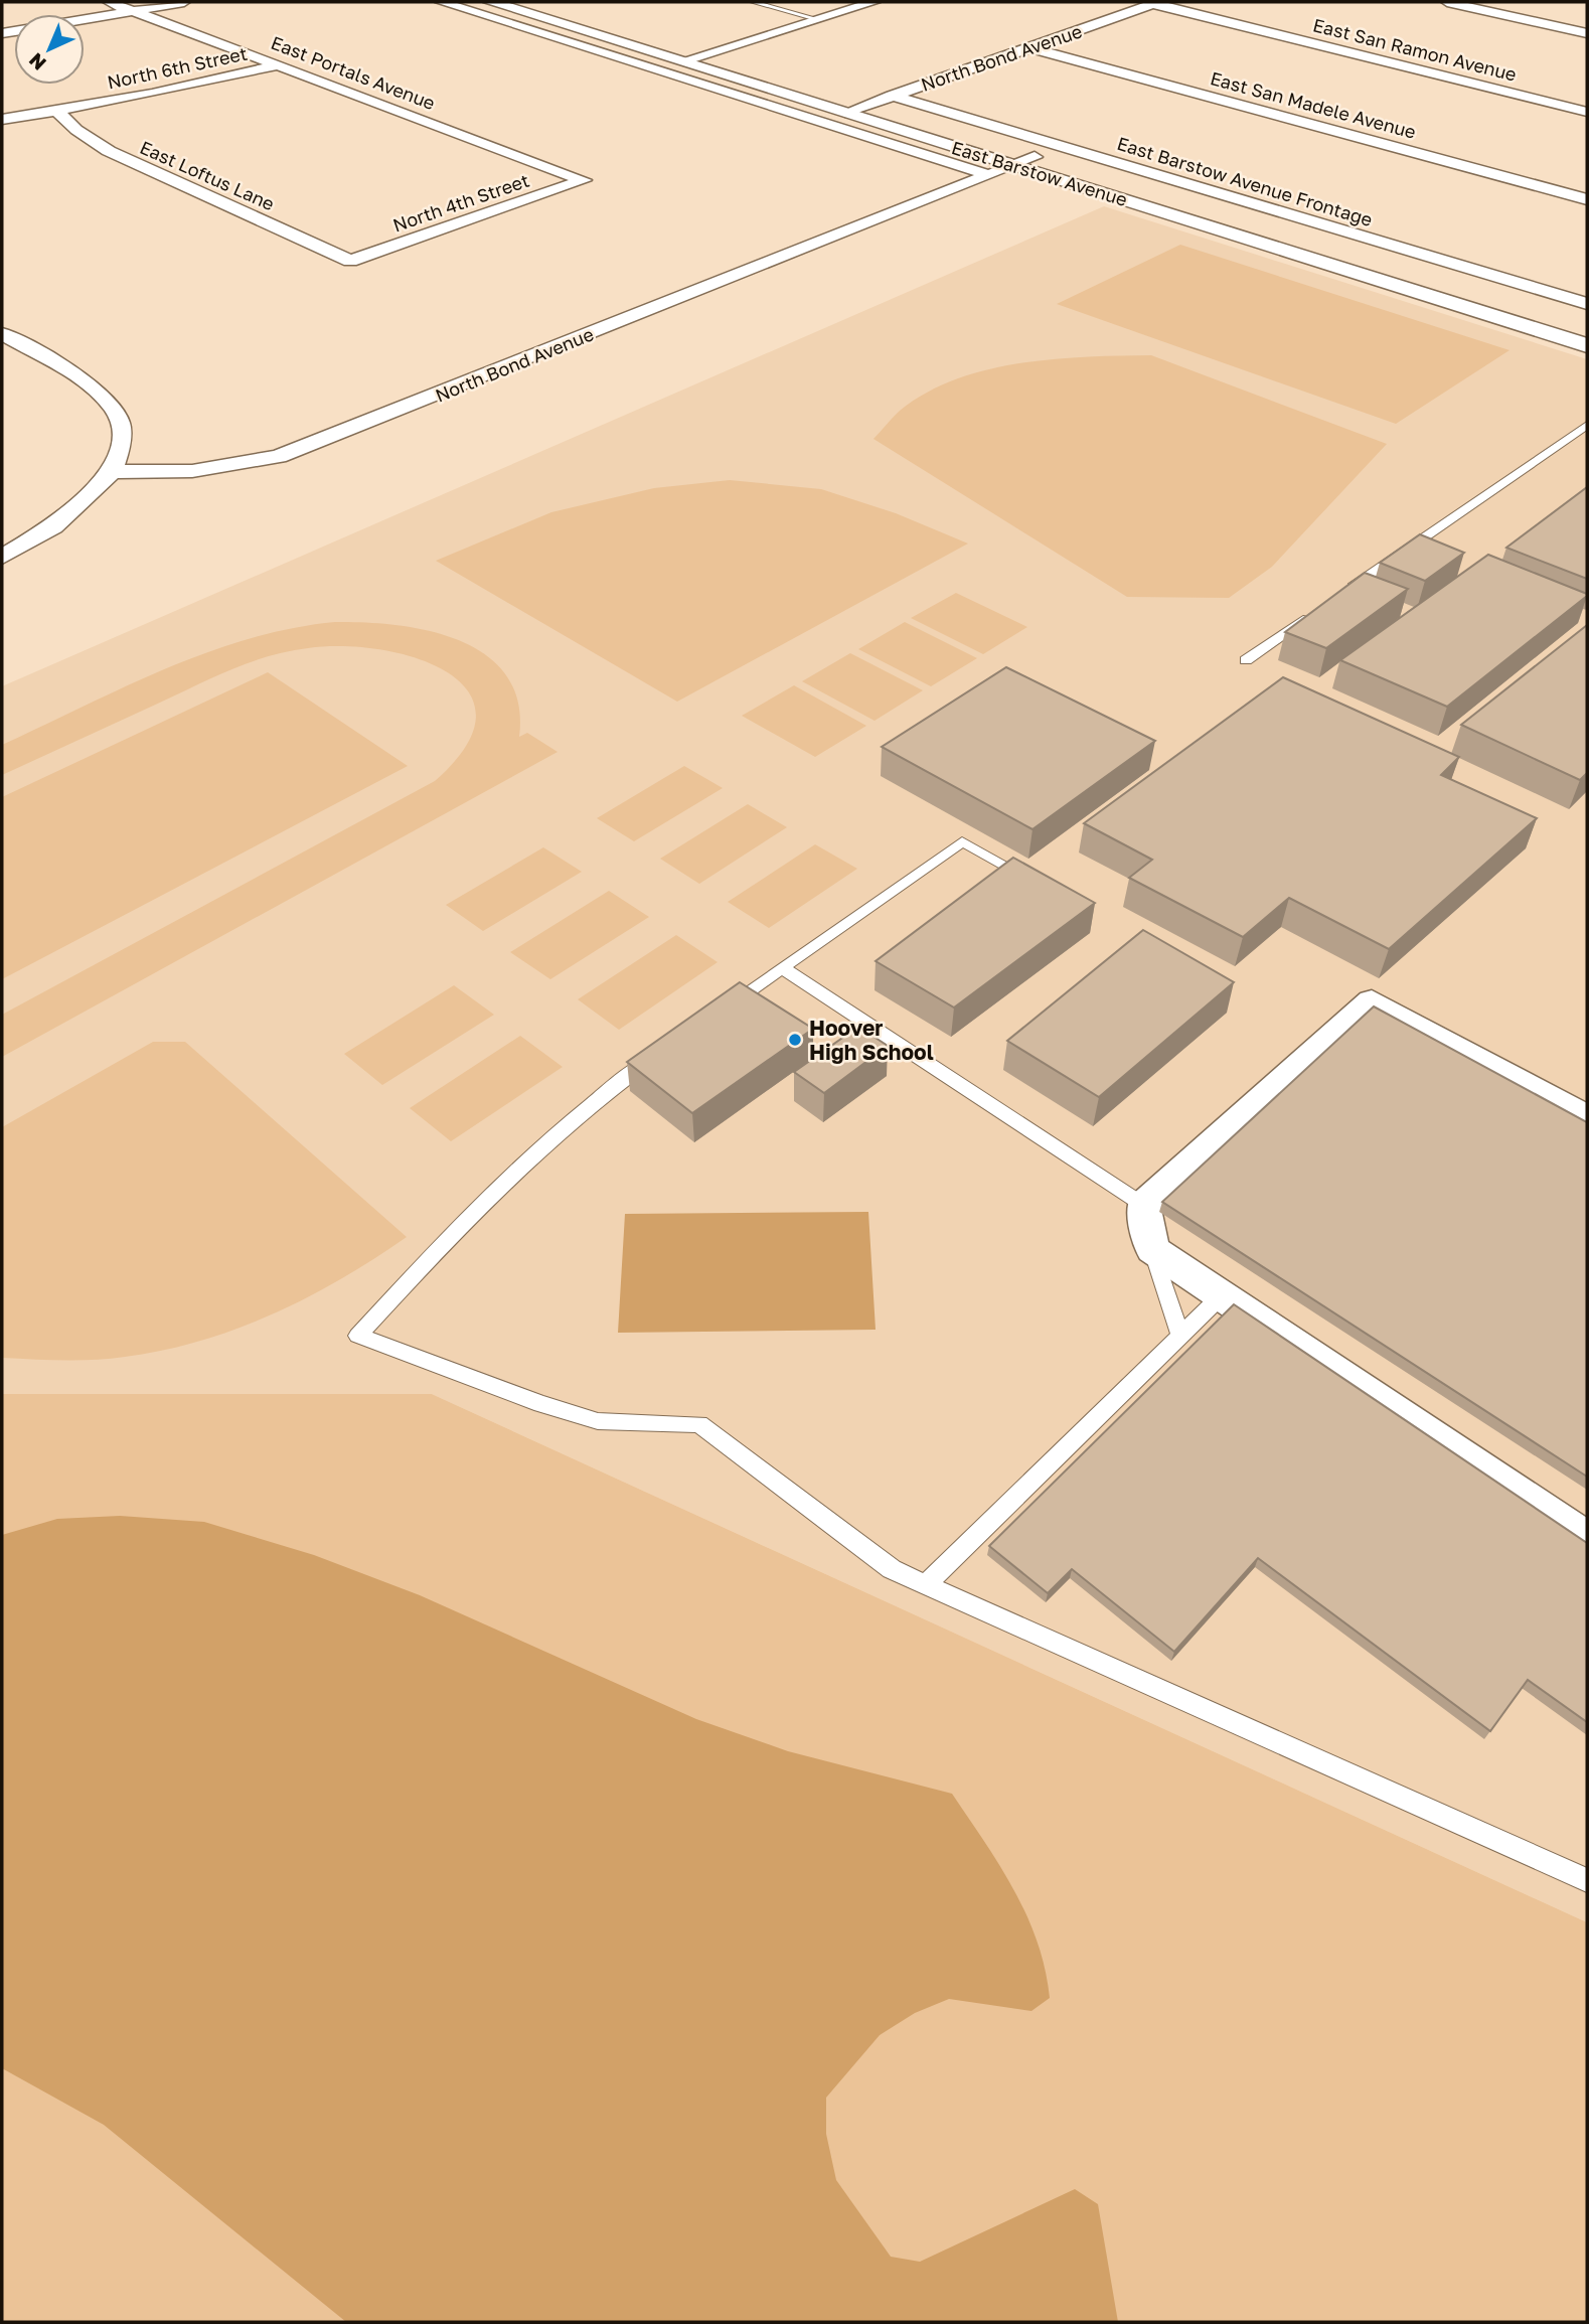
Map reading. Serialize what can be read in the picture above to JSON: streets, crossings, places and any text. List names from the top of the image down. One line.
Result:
{"streets":{"main road":["East Barstow Avenue"],"street":["East San Ramon Avenue","North Bond Avenue","North 6th Street","East Portals Avenue","East San Madele Avenue","East Loftus Lane","East Barstow Avenue Frontage","North 4th Street"]},"crossings":[["East San Ramon Avenue","North Bond Avenue"],["North Bond Avenue","East San Madele Avenue"],["North Bond Avenue","East Barstow Avenue"],["North Bond Avenue","East Barstow Avenue Frontage"],["North 6th Street","East Portals Avenue"],["North 6th Street","East Loftus Lane"],["East Portals Avenue","North 4th Street"],["East Loftus Lane","North 4th Street"]],"places":["Hoover High School"],"north":"bottom left"}
